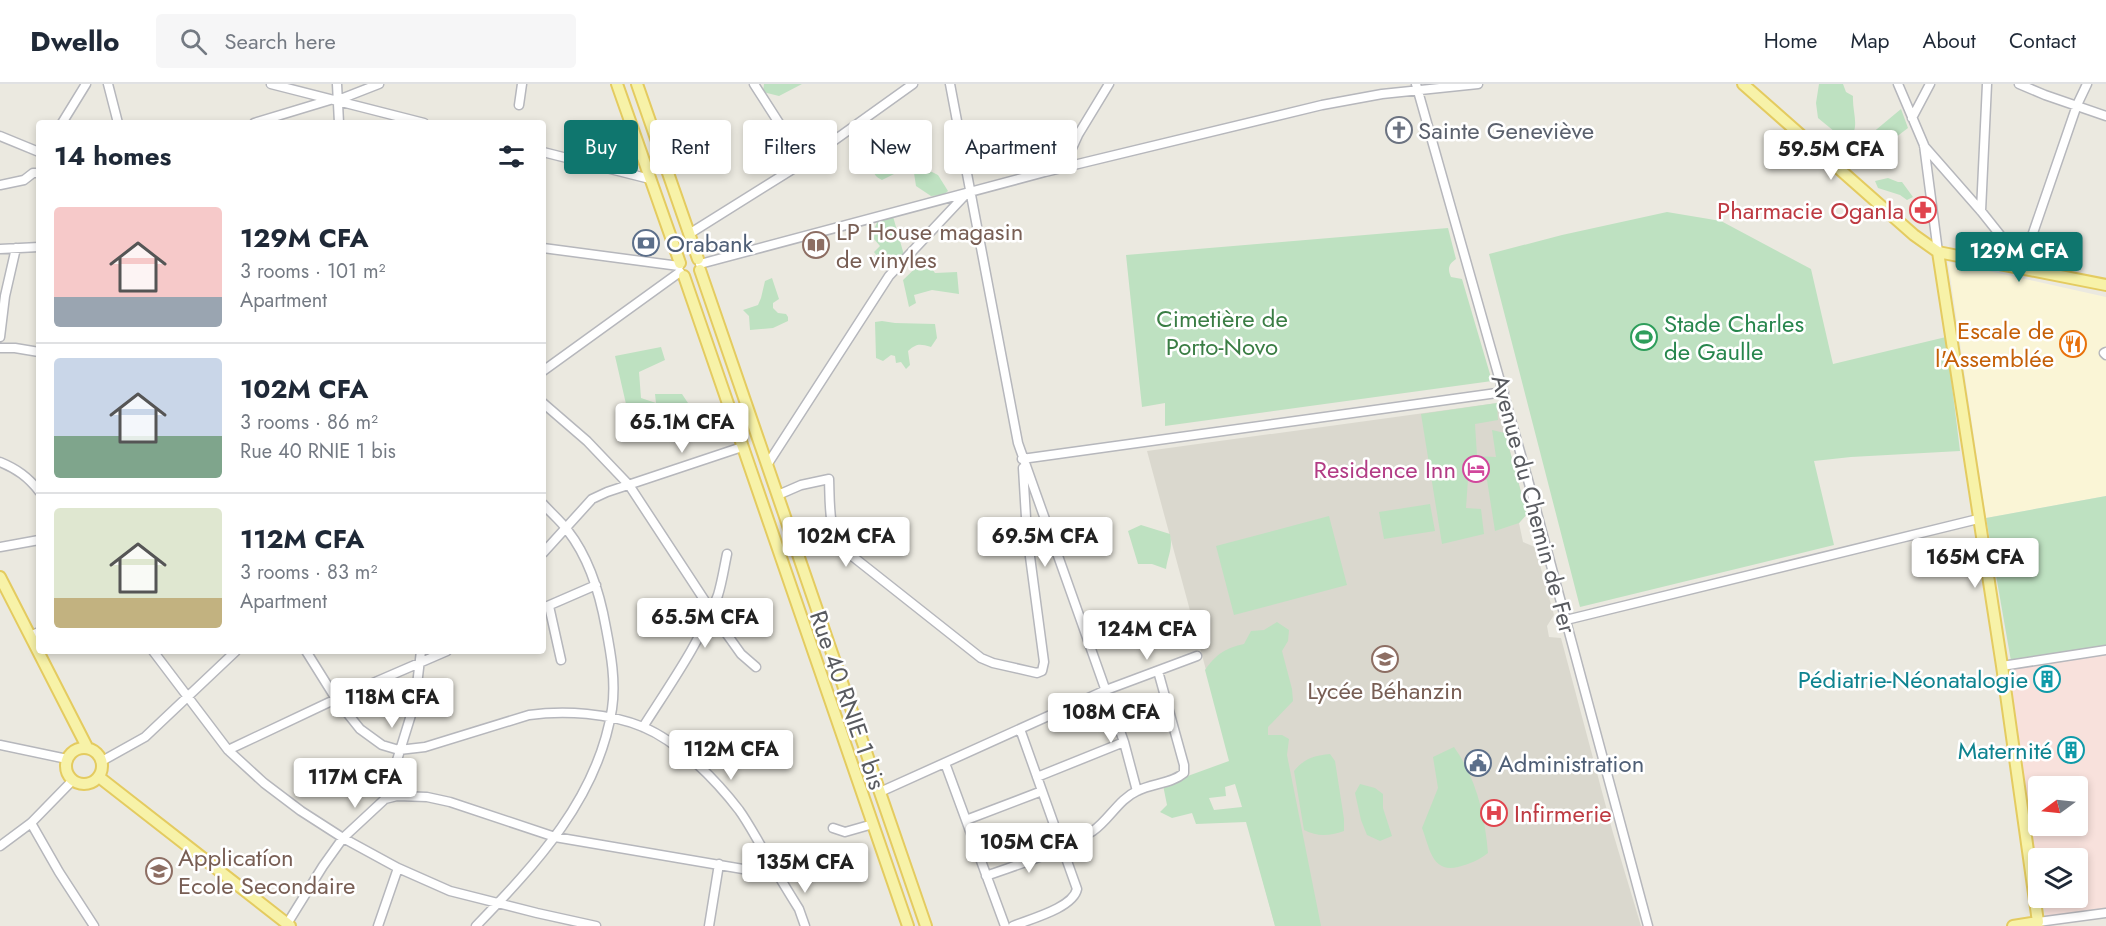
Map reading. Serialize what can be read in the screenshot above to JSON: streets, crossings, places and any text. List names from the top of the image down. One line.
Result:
{"streets":{"main road":["Rue 40 RNIE 1 bis"],"street":["Avenue du Chemin de Fer"]},"parks":["Cimetière de Porto-Novo"],"places":{"church":["Sainte Geneviève"],"pharmacy":["Pharmacie Oganla"],"bank":["Orabank"],"library":["LP House magasin de vinyles"],"sports":["Stade Charles de Gaulle"],"restaurant":["Escale de l'Assemblée"],"hotel":["Residence Inn"],"school or university":["Lycée Béhanzin","Applicatíon Ecole Secondaire"],"building":["Pédiatrie-Néonatalogie","Maternité"],"public building":["Administration"],"hospital":["Infirmerie"]},"north":"left","page":{"header":"Dwello","search":"Search here","nav":["Home","Map","About","Contact"],"chip":["Buy","Rent","Filters","New","Apartment"],"heading":"14 homes","price":["59.5M CFA","129M CFA","65.1M CFA","102M CFA","69.5M CFA","165M CFA","65.5M CFA","124M CFA","118M CFA","108M CFA","112M CFA","117M CFA","105M CFA","135M CFA"],"list":[{"name":"129M CFA","note":"3 rooms · 101 m² · Apartment"},{"name":"102M CFA","note":"3 rooms · 86 m² · Rue 40 RNIE 1 bis"},{"name":"112M CFA","note":"3 rooms · 83 m² · Apartment"}]}}
